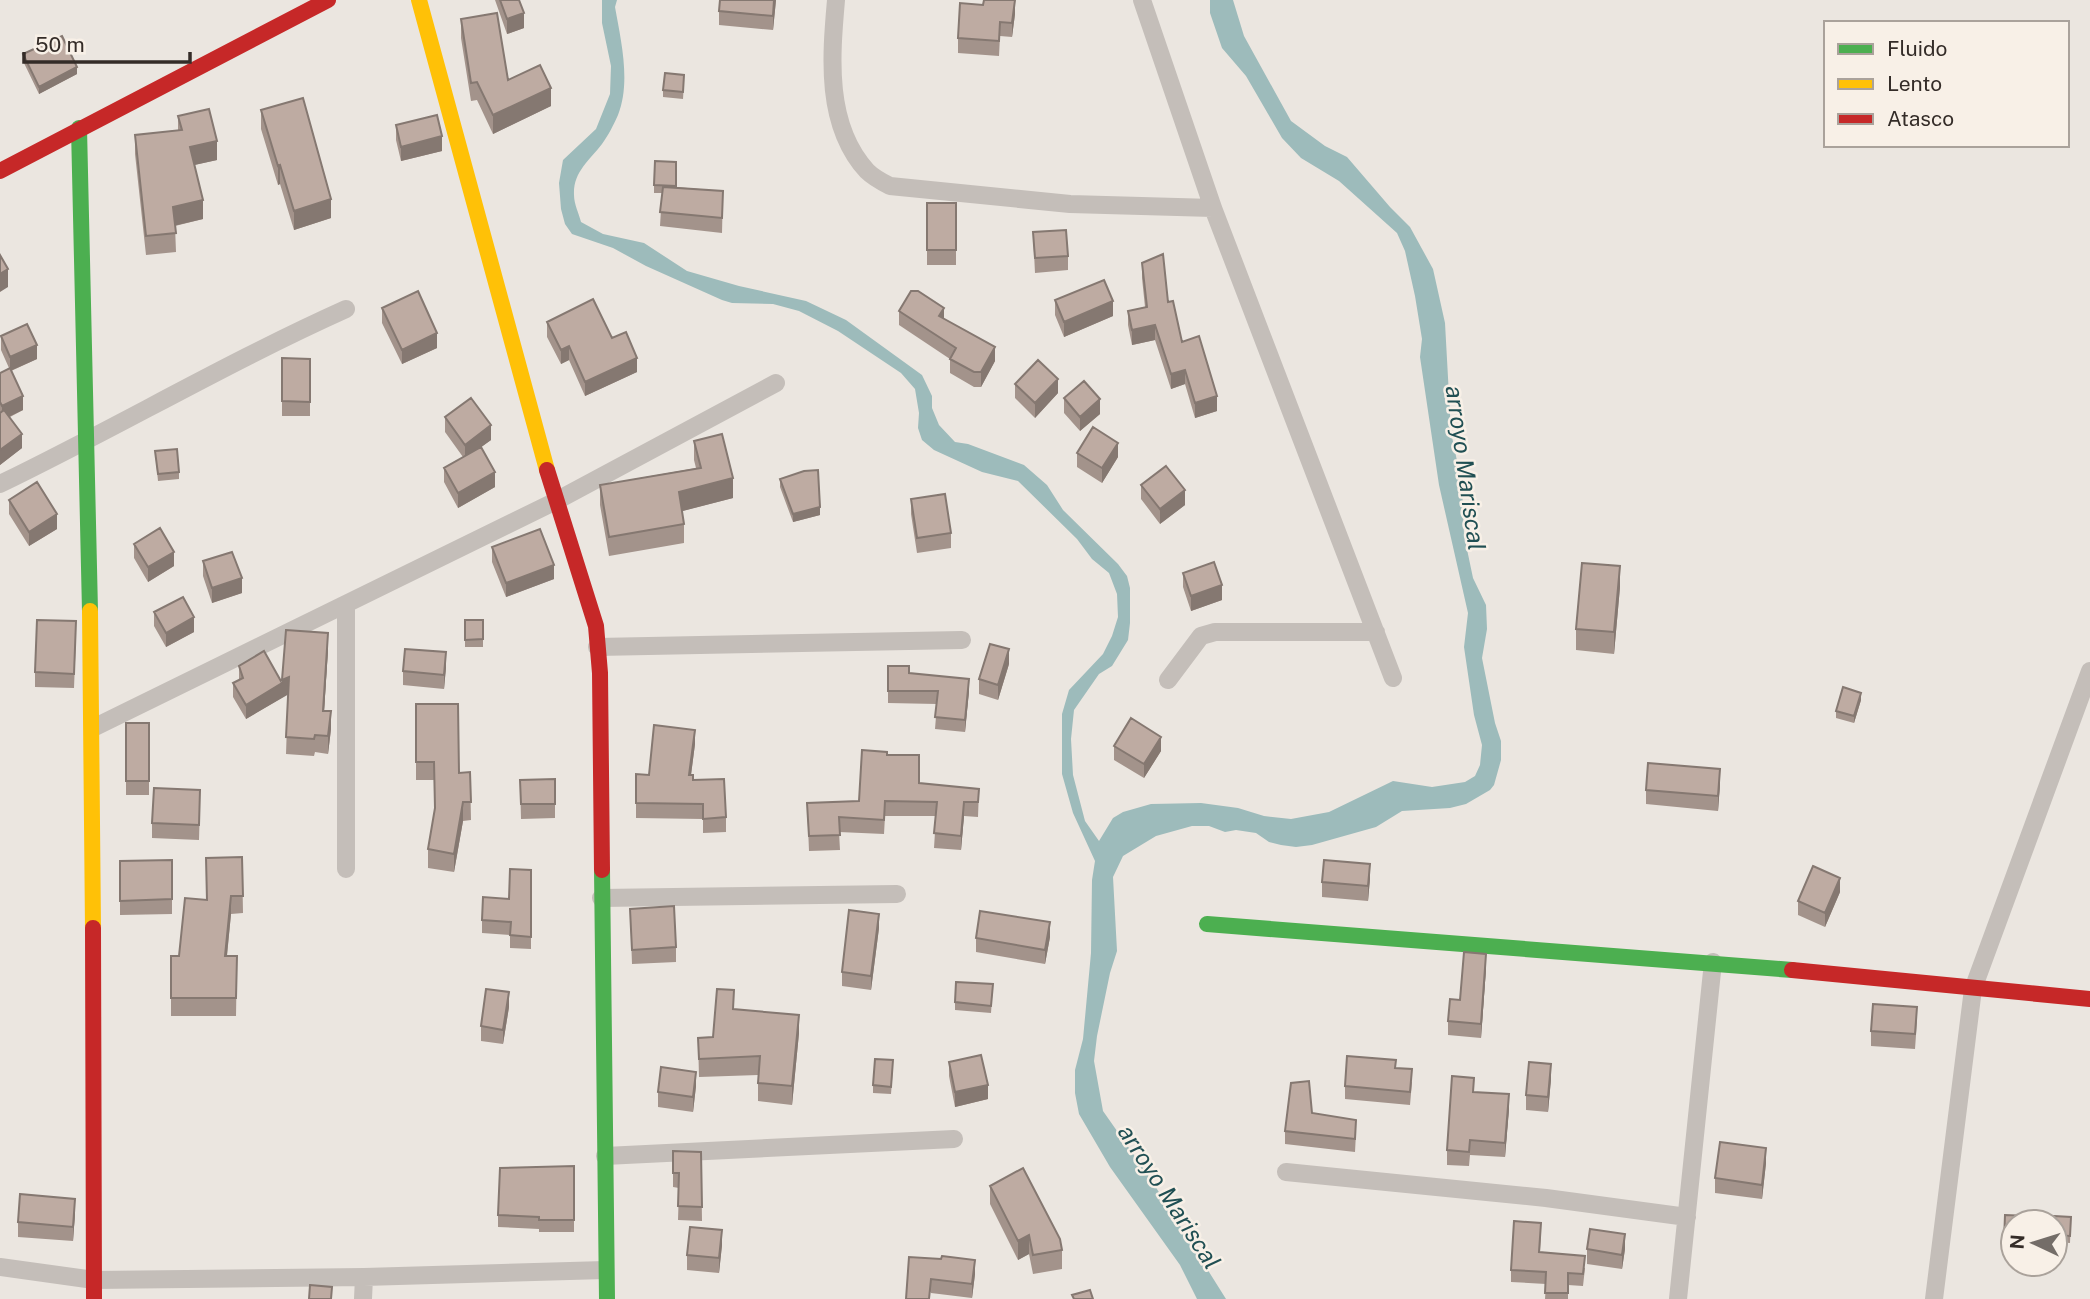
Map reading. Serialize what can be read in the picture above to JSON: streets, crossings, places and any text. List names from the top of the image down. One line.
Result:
{"water":["arroyo Mariscal"],"legend":["Fluido","Lento","Atasco"],"scale_bar":"50 m","north":"left"}
